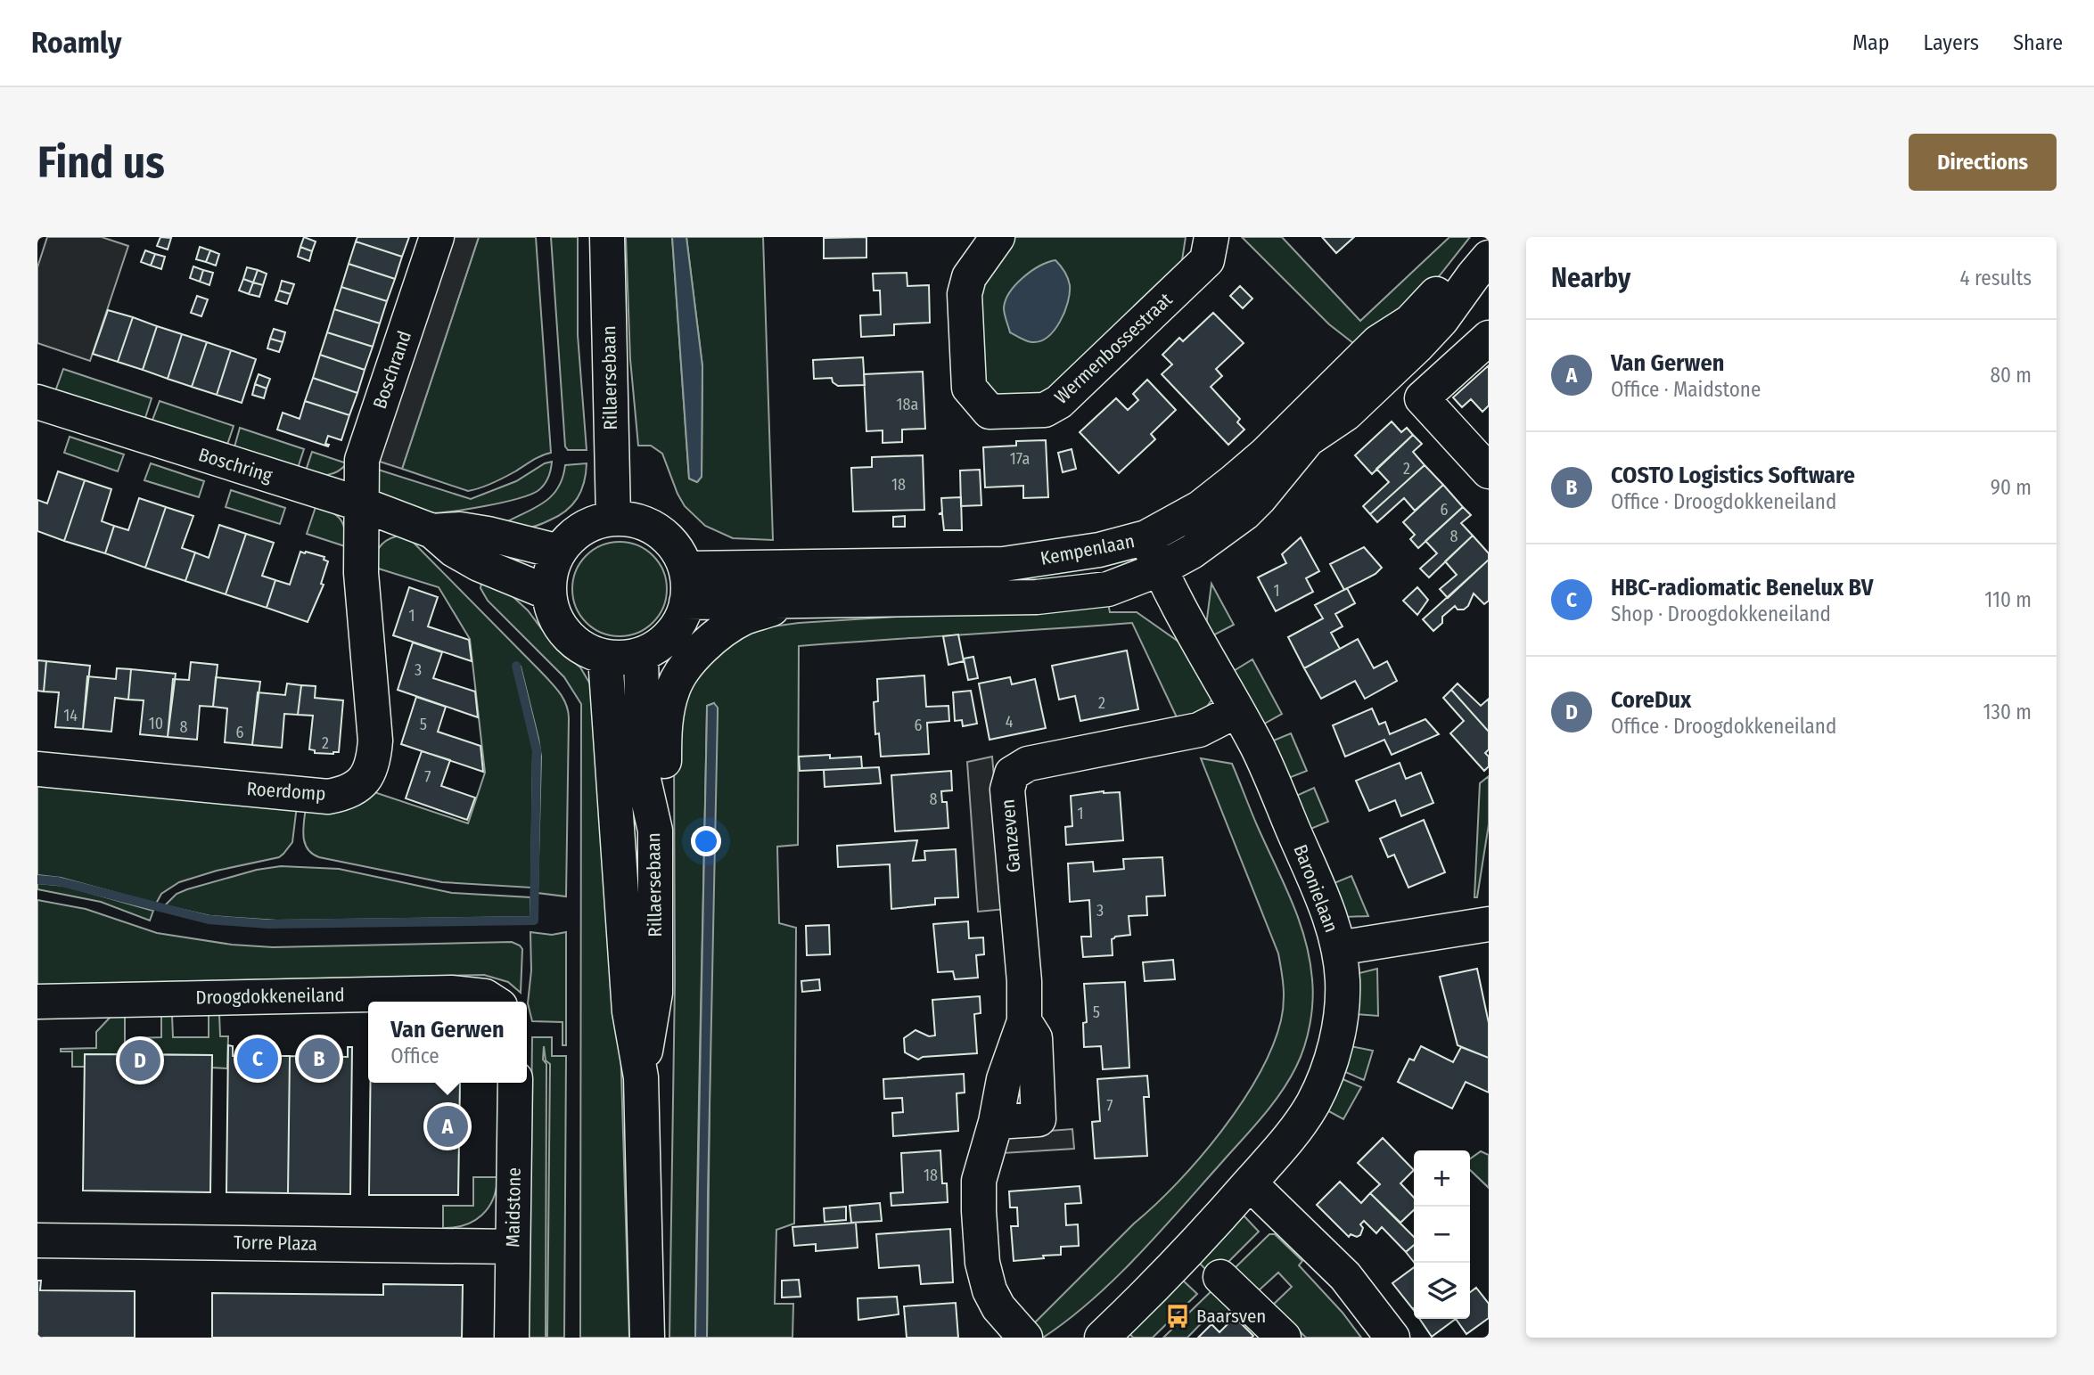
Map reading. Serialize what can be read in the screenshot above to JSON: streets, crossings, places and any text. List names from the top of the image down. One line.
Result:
{"streets":{"street":["Wermenbossestraat","Boschrand","Rillaersebaan","Boschring","Kempenlaan","Roerdomp","Ganzeven","Baronielaan","Droogdokkeneiland","Maidstone","Torre Plaza"]},"crossings":[["Boschrand","Boschring"],["Boschrand","Roerdomp"],["Rillaersebaan","Boschring"],["Rillaersebaan","Kempenlaan"],["Boschring","Kempenlaan"],["Boschring","Roerdomp"],["Kempenlaan","Baronielaan"],["Ganzeven","Baronielaan"],["Maidstone","Torre Plaza"]],"places":{"bus stop":["Baarsven"]},"house_numbers":["18a","17a","2","18","6","8","1","1","3","2","14","4","10","5","6","8","6","2","7","8","1","3","5","7","18"],"page":{"header":"Roamly","nav":["Map","Layers","Share"],"buttons":"Directions","title":"Find us","heading":["Nearby","4 results"],"list":[{"mark":"A","name":"Van Gerwen","note":"Office · Maidstone","value":"80 m"},{"mark":"B","name":"COSTO Logistics Software","note":"Office · Droogdokkeneiland","value":"90 m"},{"mark":"C","name":"HBC-radiomatic Benelux BV","note":"Shop · Droogdokkeneiland","value":"110 m"},{"mark":"D","name":"CoreDux","note":"Office · Droogdokkeneiland","value":"130 m"}],"popup":["Van Gerwen","Office"],"pins":["B","C","D","A"],"map_buttons":["+","−"]}}
